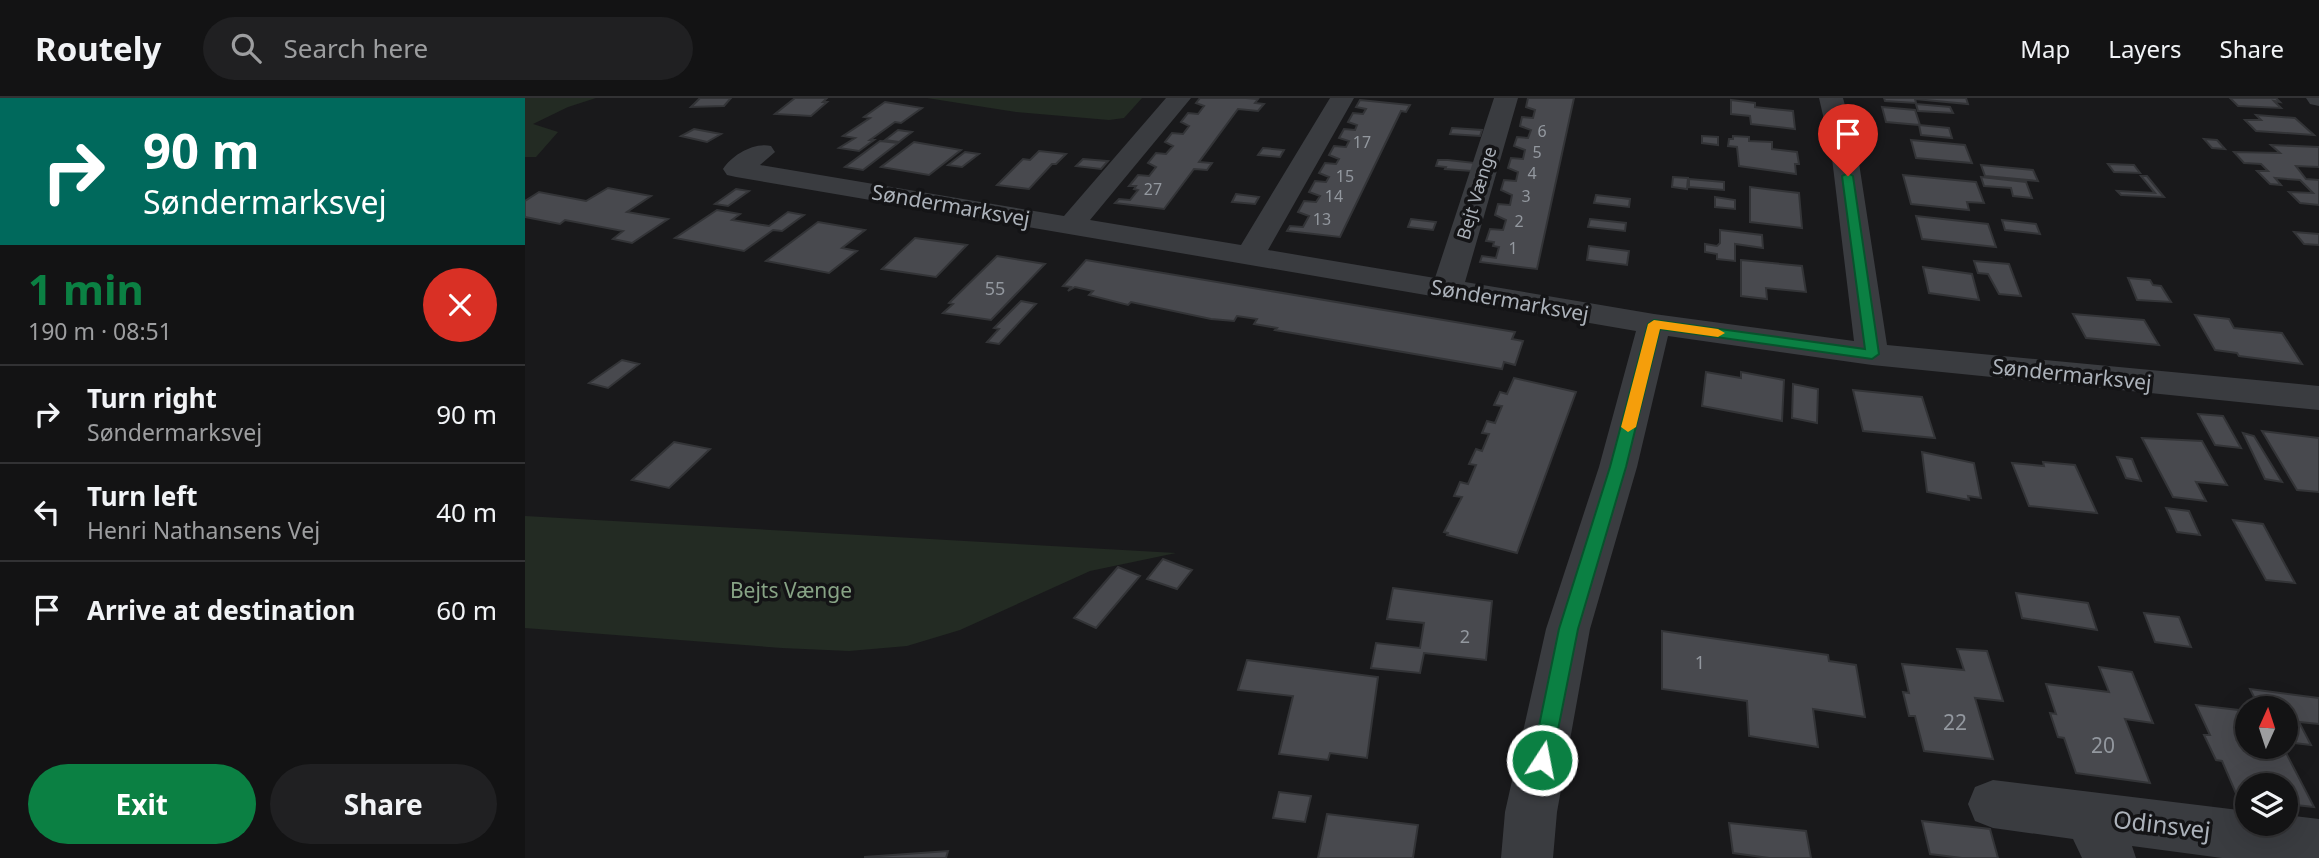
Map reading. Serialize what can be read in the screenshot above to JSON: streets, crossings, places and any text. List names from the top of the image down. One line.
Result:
{"streets":{"street":["Bejt Vænge","Søndermarksvej","Odinsvej"]},"crossings":[["Bejt Vænge","Søndermarksvej"]],"parks":["Bejts Vænge"],"house_numbers":["6","17","5","4","15","27","14","3","13","2","1","55","2","1","22","20"],"north":"top","page":{"header":"Routely","search":"Search here","nav":["Map","Layers","Share"],"turn":["90 m","Søndermarksvej"],"heading":["1 min","190 m · 08:51"],"list":[{"name":"Turn right","note":"Søndermarksvej","value":"90 m"},{"name":"Turn left","note":"Henri Nathansens Vej","value":"40 m"},{"name":"Arrive at destination","value":"60 m"}],"buttons":["Exit","Share"]}}
